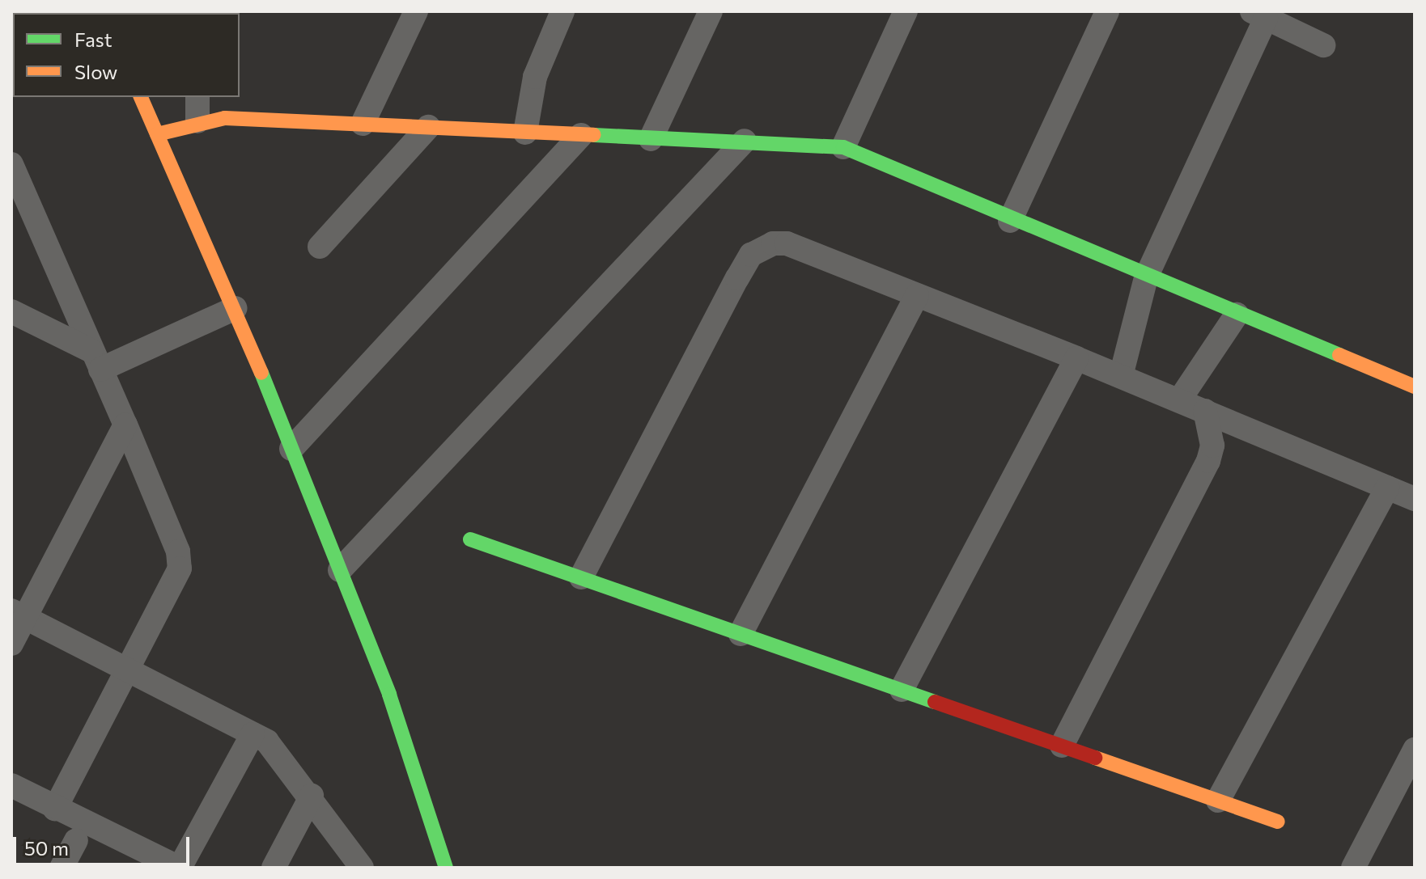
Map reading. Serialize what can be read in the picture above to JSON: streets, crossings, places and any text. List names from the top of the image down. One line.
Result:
{"legend":["Fast","Slow"],"scale_bar":"50 m"}
